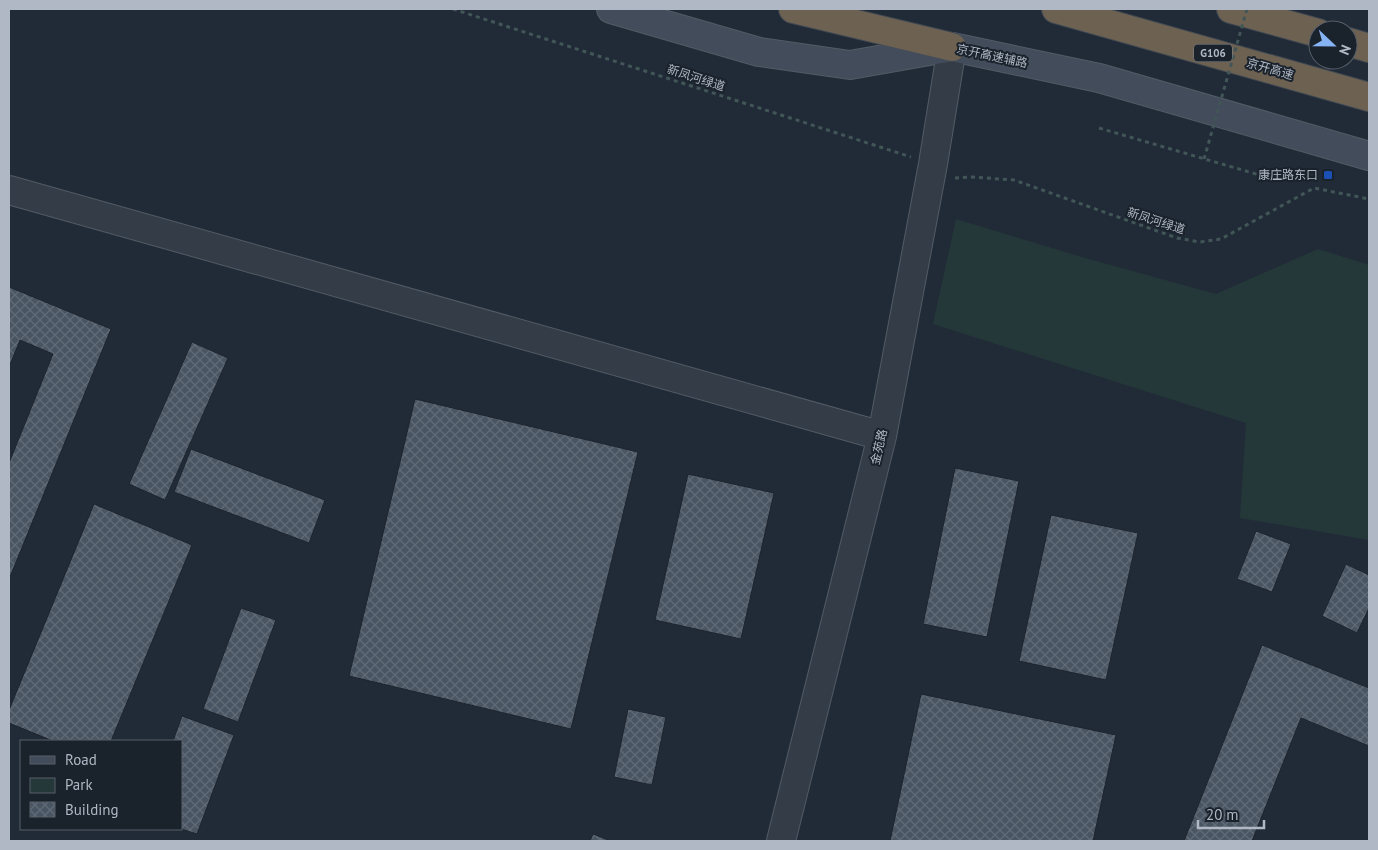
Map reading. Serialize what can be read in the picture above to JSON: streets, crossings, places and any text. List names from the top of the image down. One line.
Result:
{"streets":{"highway":["G106","京开高速"],"main road":["京开高速辅路"],"street":["金苑路"],"path":["新凤河绿道"]},"crossings":[["京开高速辅路","金苑路"],["新凤河绿道","金苑路"]],"places":{"transit":["康庄路东口"]},"legend":["Road","Park","Building"],"scale_bar":"20 m","north":"right"}
